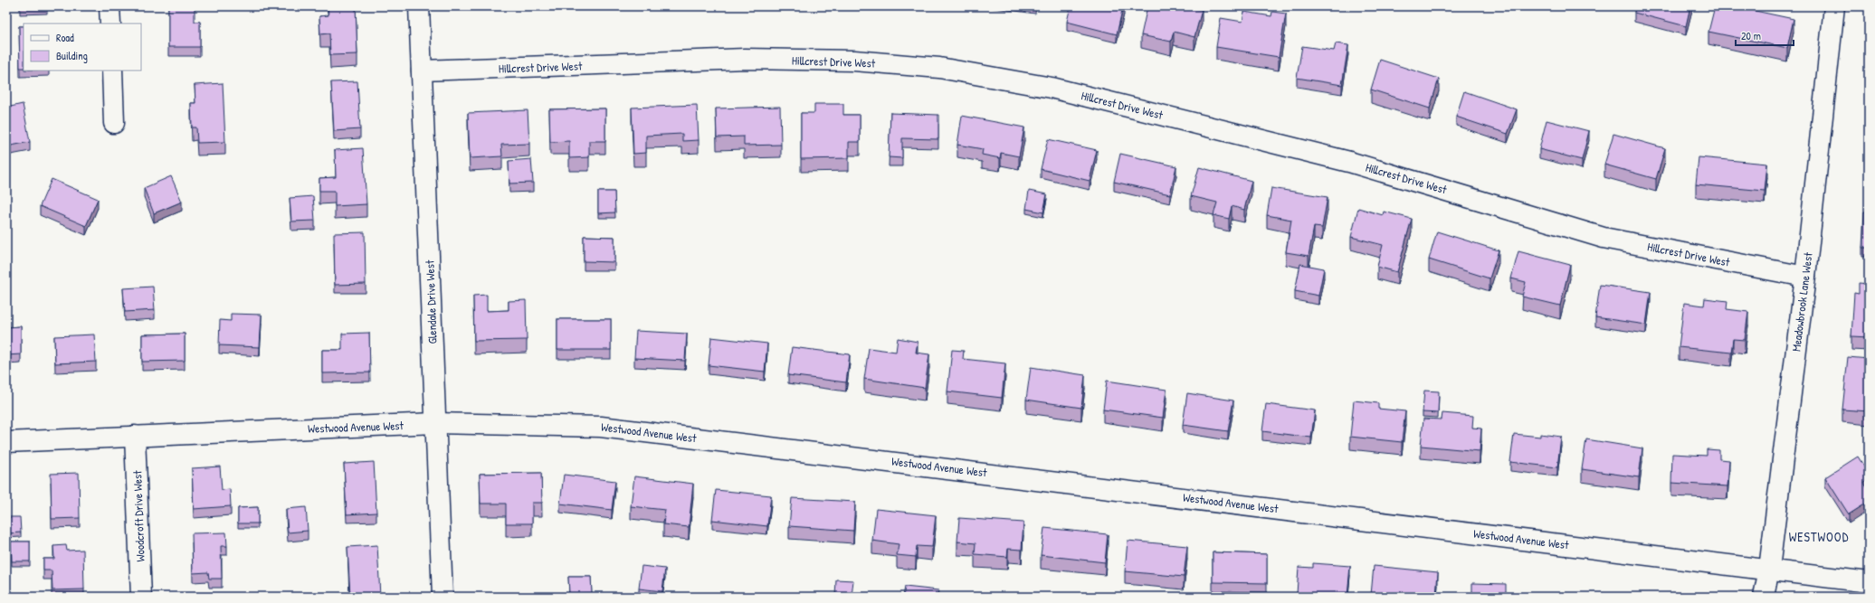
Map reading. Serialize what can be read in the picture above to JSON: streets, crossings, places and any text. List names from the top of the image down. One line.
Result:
{"streets":{"street":["Hillcrest Drive West","Glendale Drive West","Meadowbrook Lane West","Westwood Avenue West","Woodcroft Drive West"]},"crossings":[["Hillcrest Drive West","Glendale Drive West"],["Hillcrest Drive West","Meadowbrook Lane West"],["Glendale Drive West","Westwood Avenue West"],["Meadowbrook Lane West","Westwood Avenue West"],["Westwood Avenue West","Woodcroft Drive West"]],"districts":["WESTWOOD"],"legend":["Road","Building"],"scale_bar":"20 m"}
